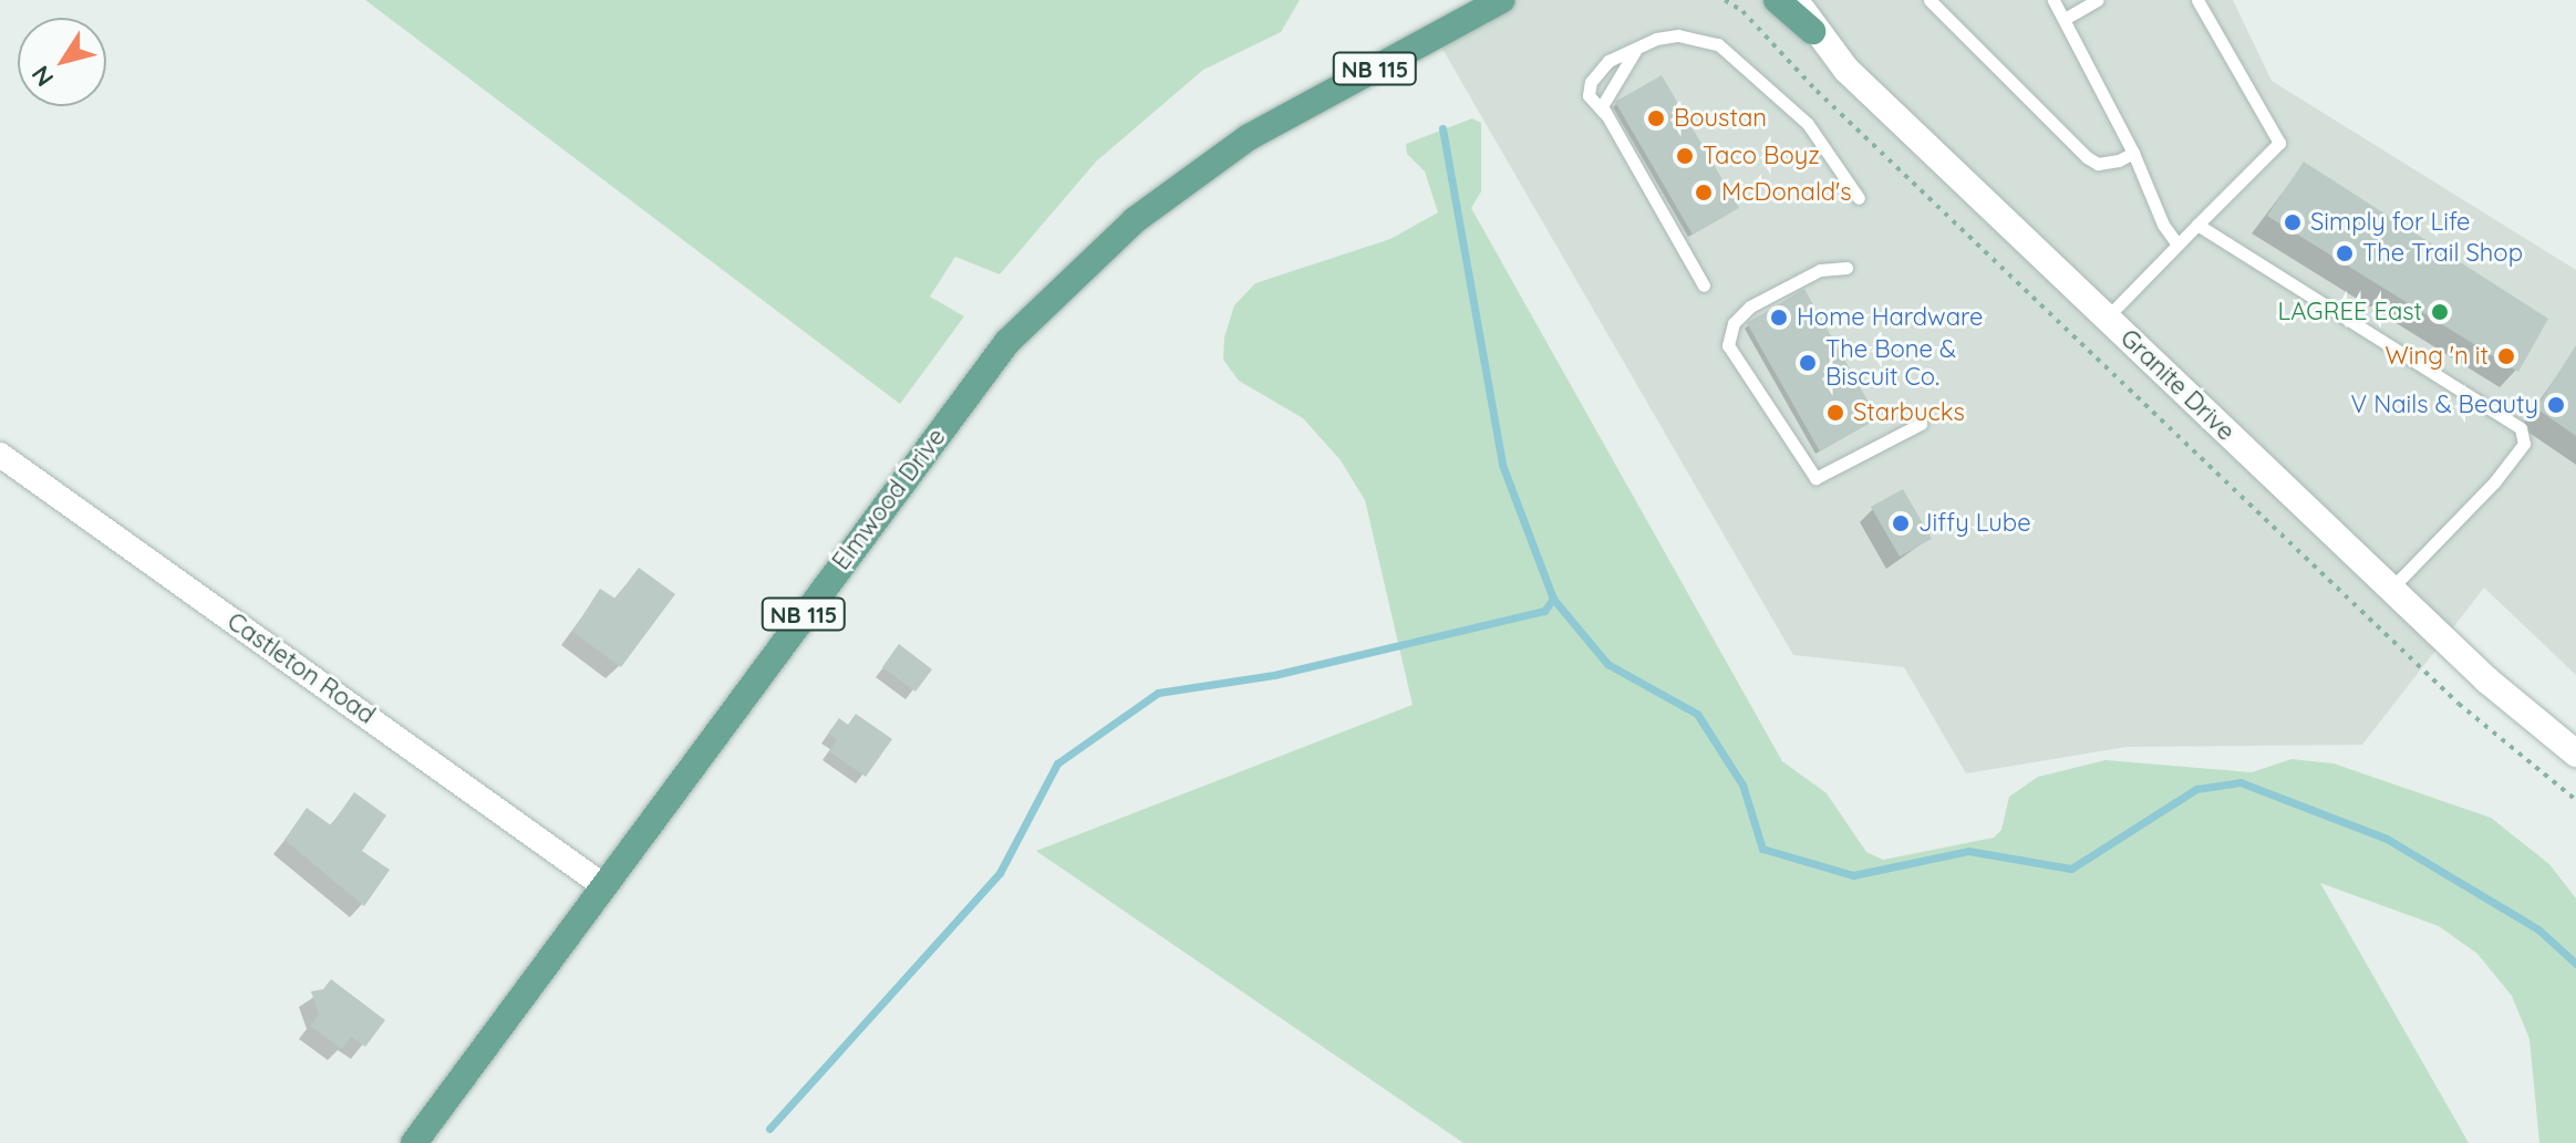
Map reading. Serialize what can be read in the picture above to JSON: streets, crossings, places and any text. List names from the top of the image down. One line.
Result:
{"streets":{"main road":["NB 115","Elmwood Drive"],"street":["Granite Drive","Castleton Road"]},"crossings":[["Elmwood Drive","Castleton Road"]],"places":["Boustan","Taco Boyz","McDonald's","Simply for Life","The Trail Shop","LAGREE East","Home Hardware","Wing 'n it","The Bone & Biscuit Co.","V Nails & Beauty","Starbucks","Jiffy Lube"],"north":"bottom left"}
